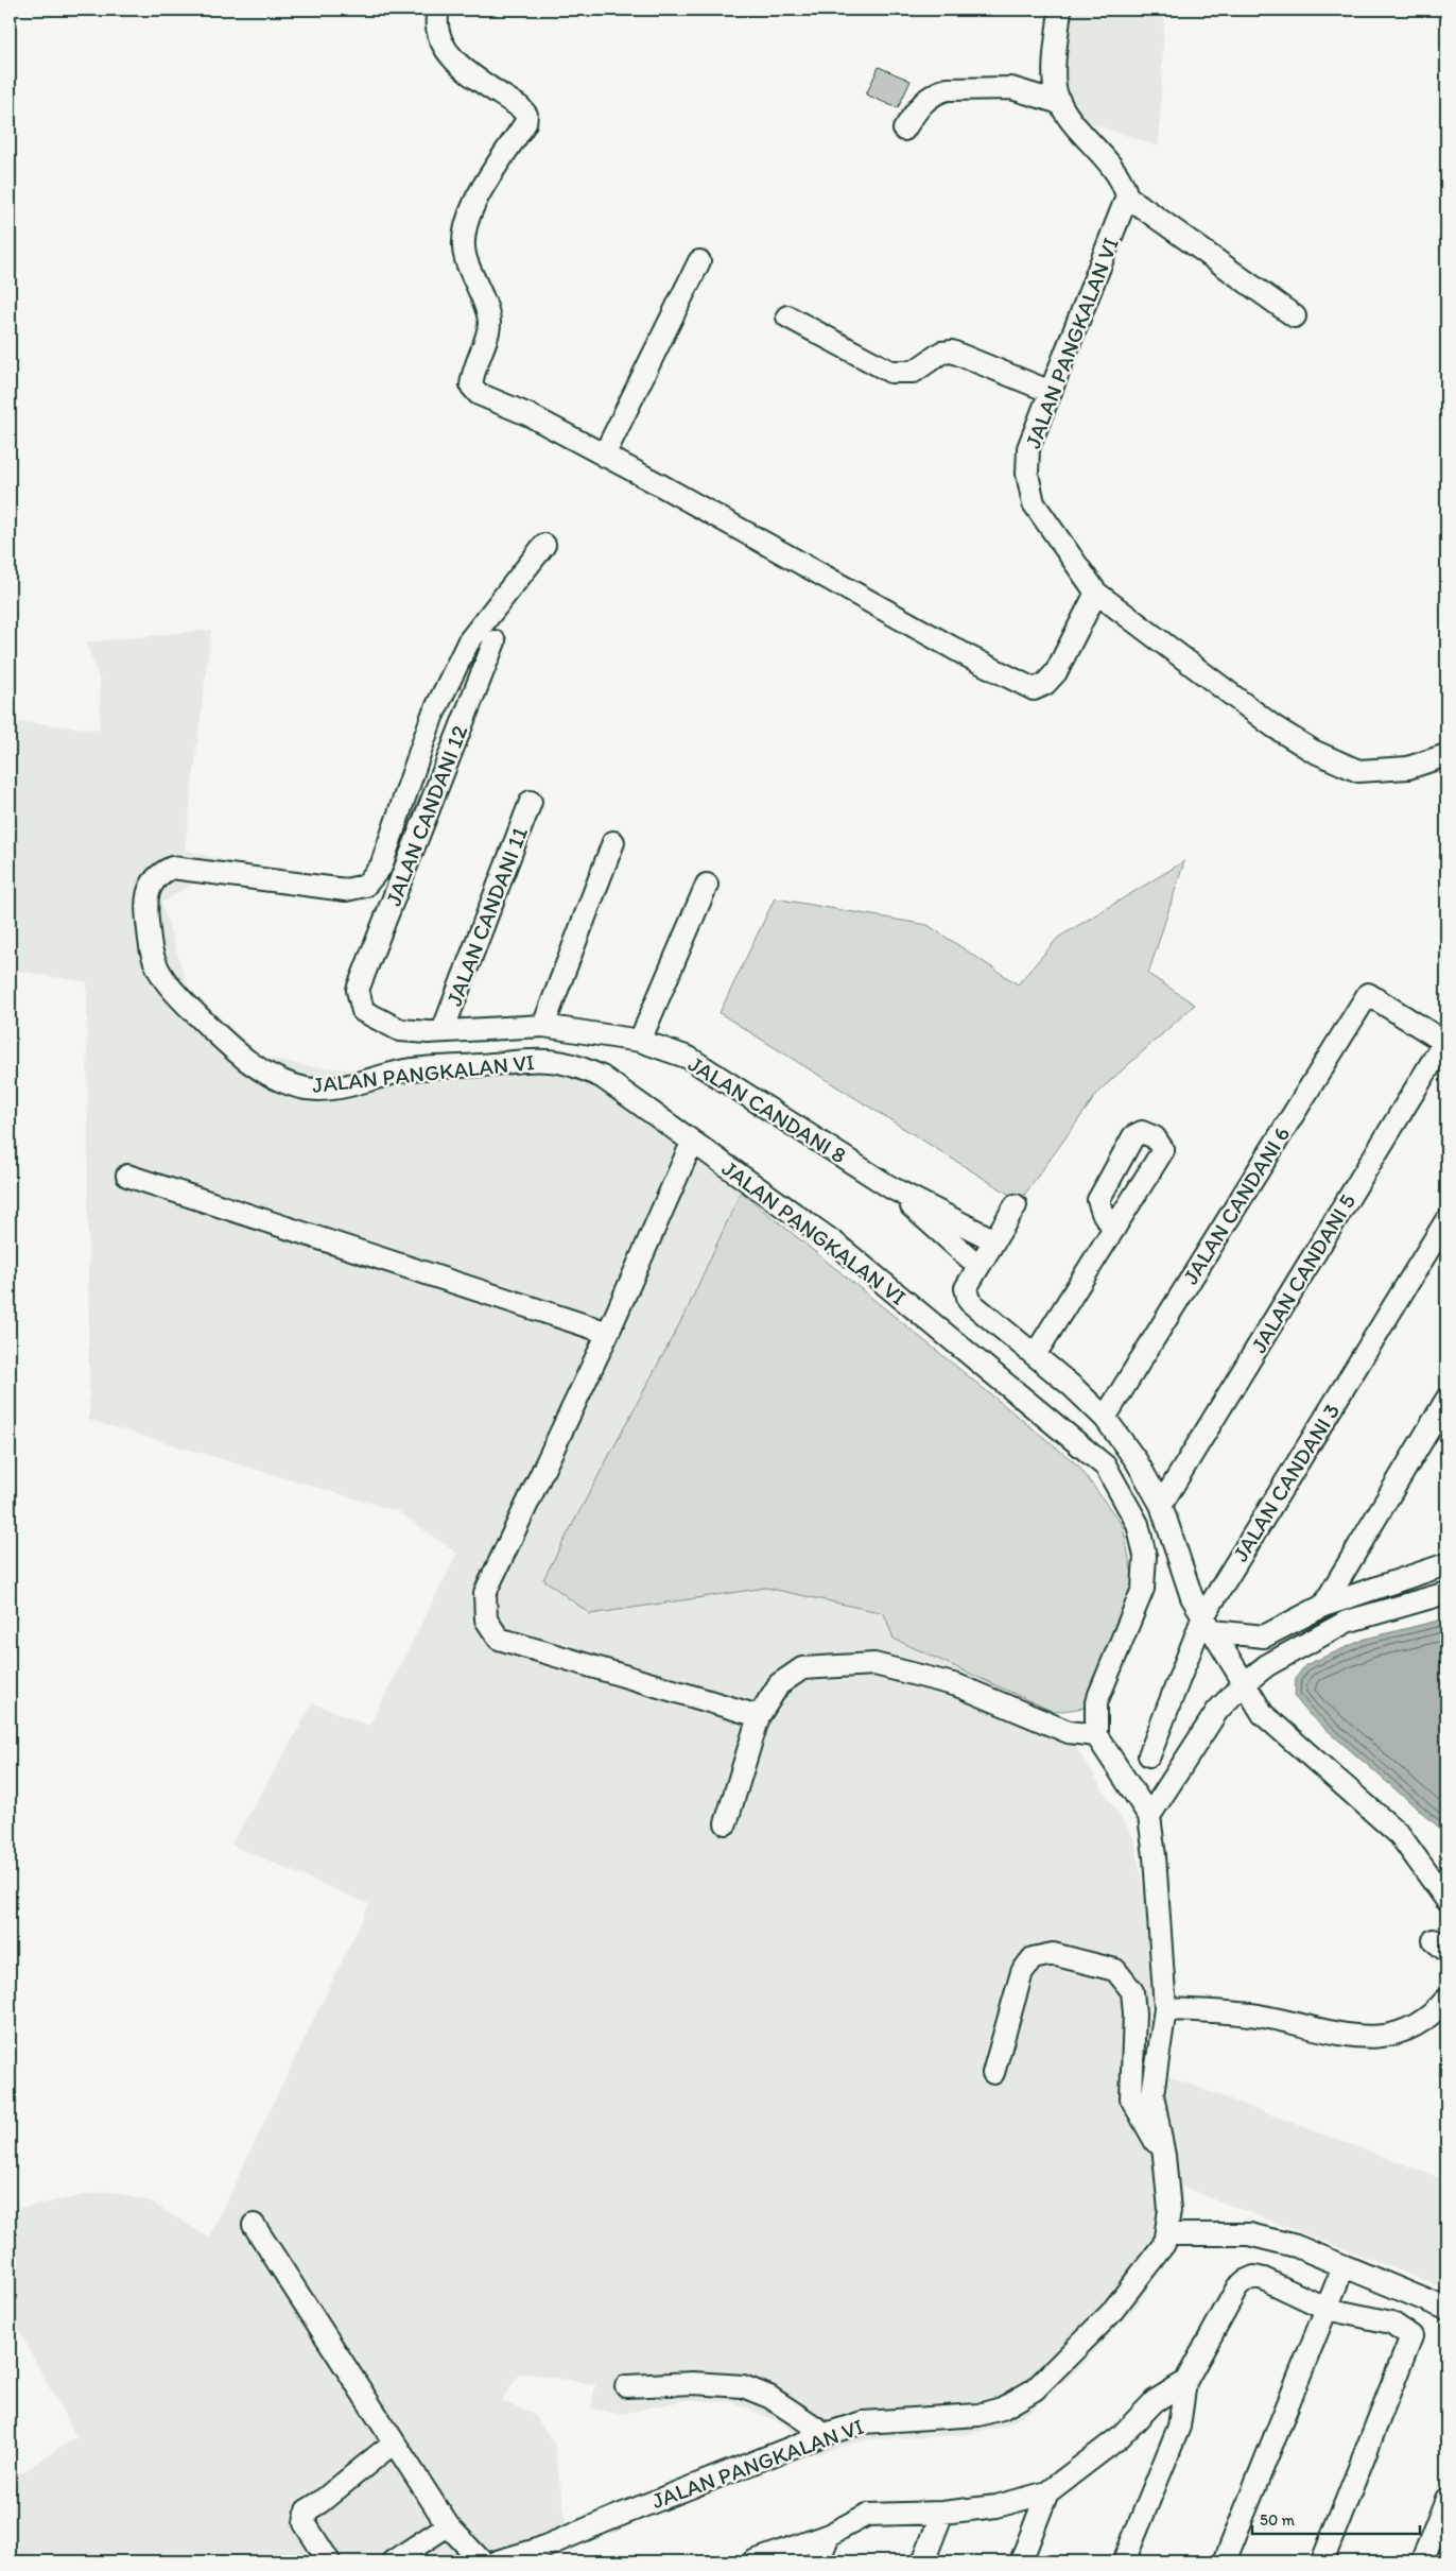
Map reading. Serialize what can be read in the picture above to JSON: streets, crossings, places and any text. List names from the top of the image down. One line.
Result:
{"streets":{"street":["JALAN PANGKALAN VI","JALAN CANDANI 12","JALAN CANDANI 11","JALAN CANDANI 8","JALAN CANDANI 6","JALAN CANDANI 5","JALAN CANDANI 3"]},"crossings":[["JALAN CANDANI 12","JALAN CANDANI 8"],["JALAN CANDANI 11","JALAN CANDANI 8"],["JALAN CANDANI 6","JALAN CANDANI 5"]],"scale_bar":"50 m"}
